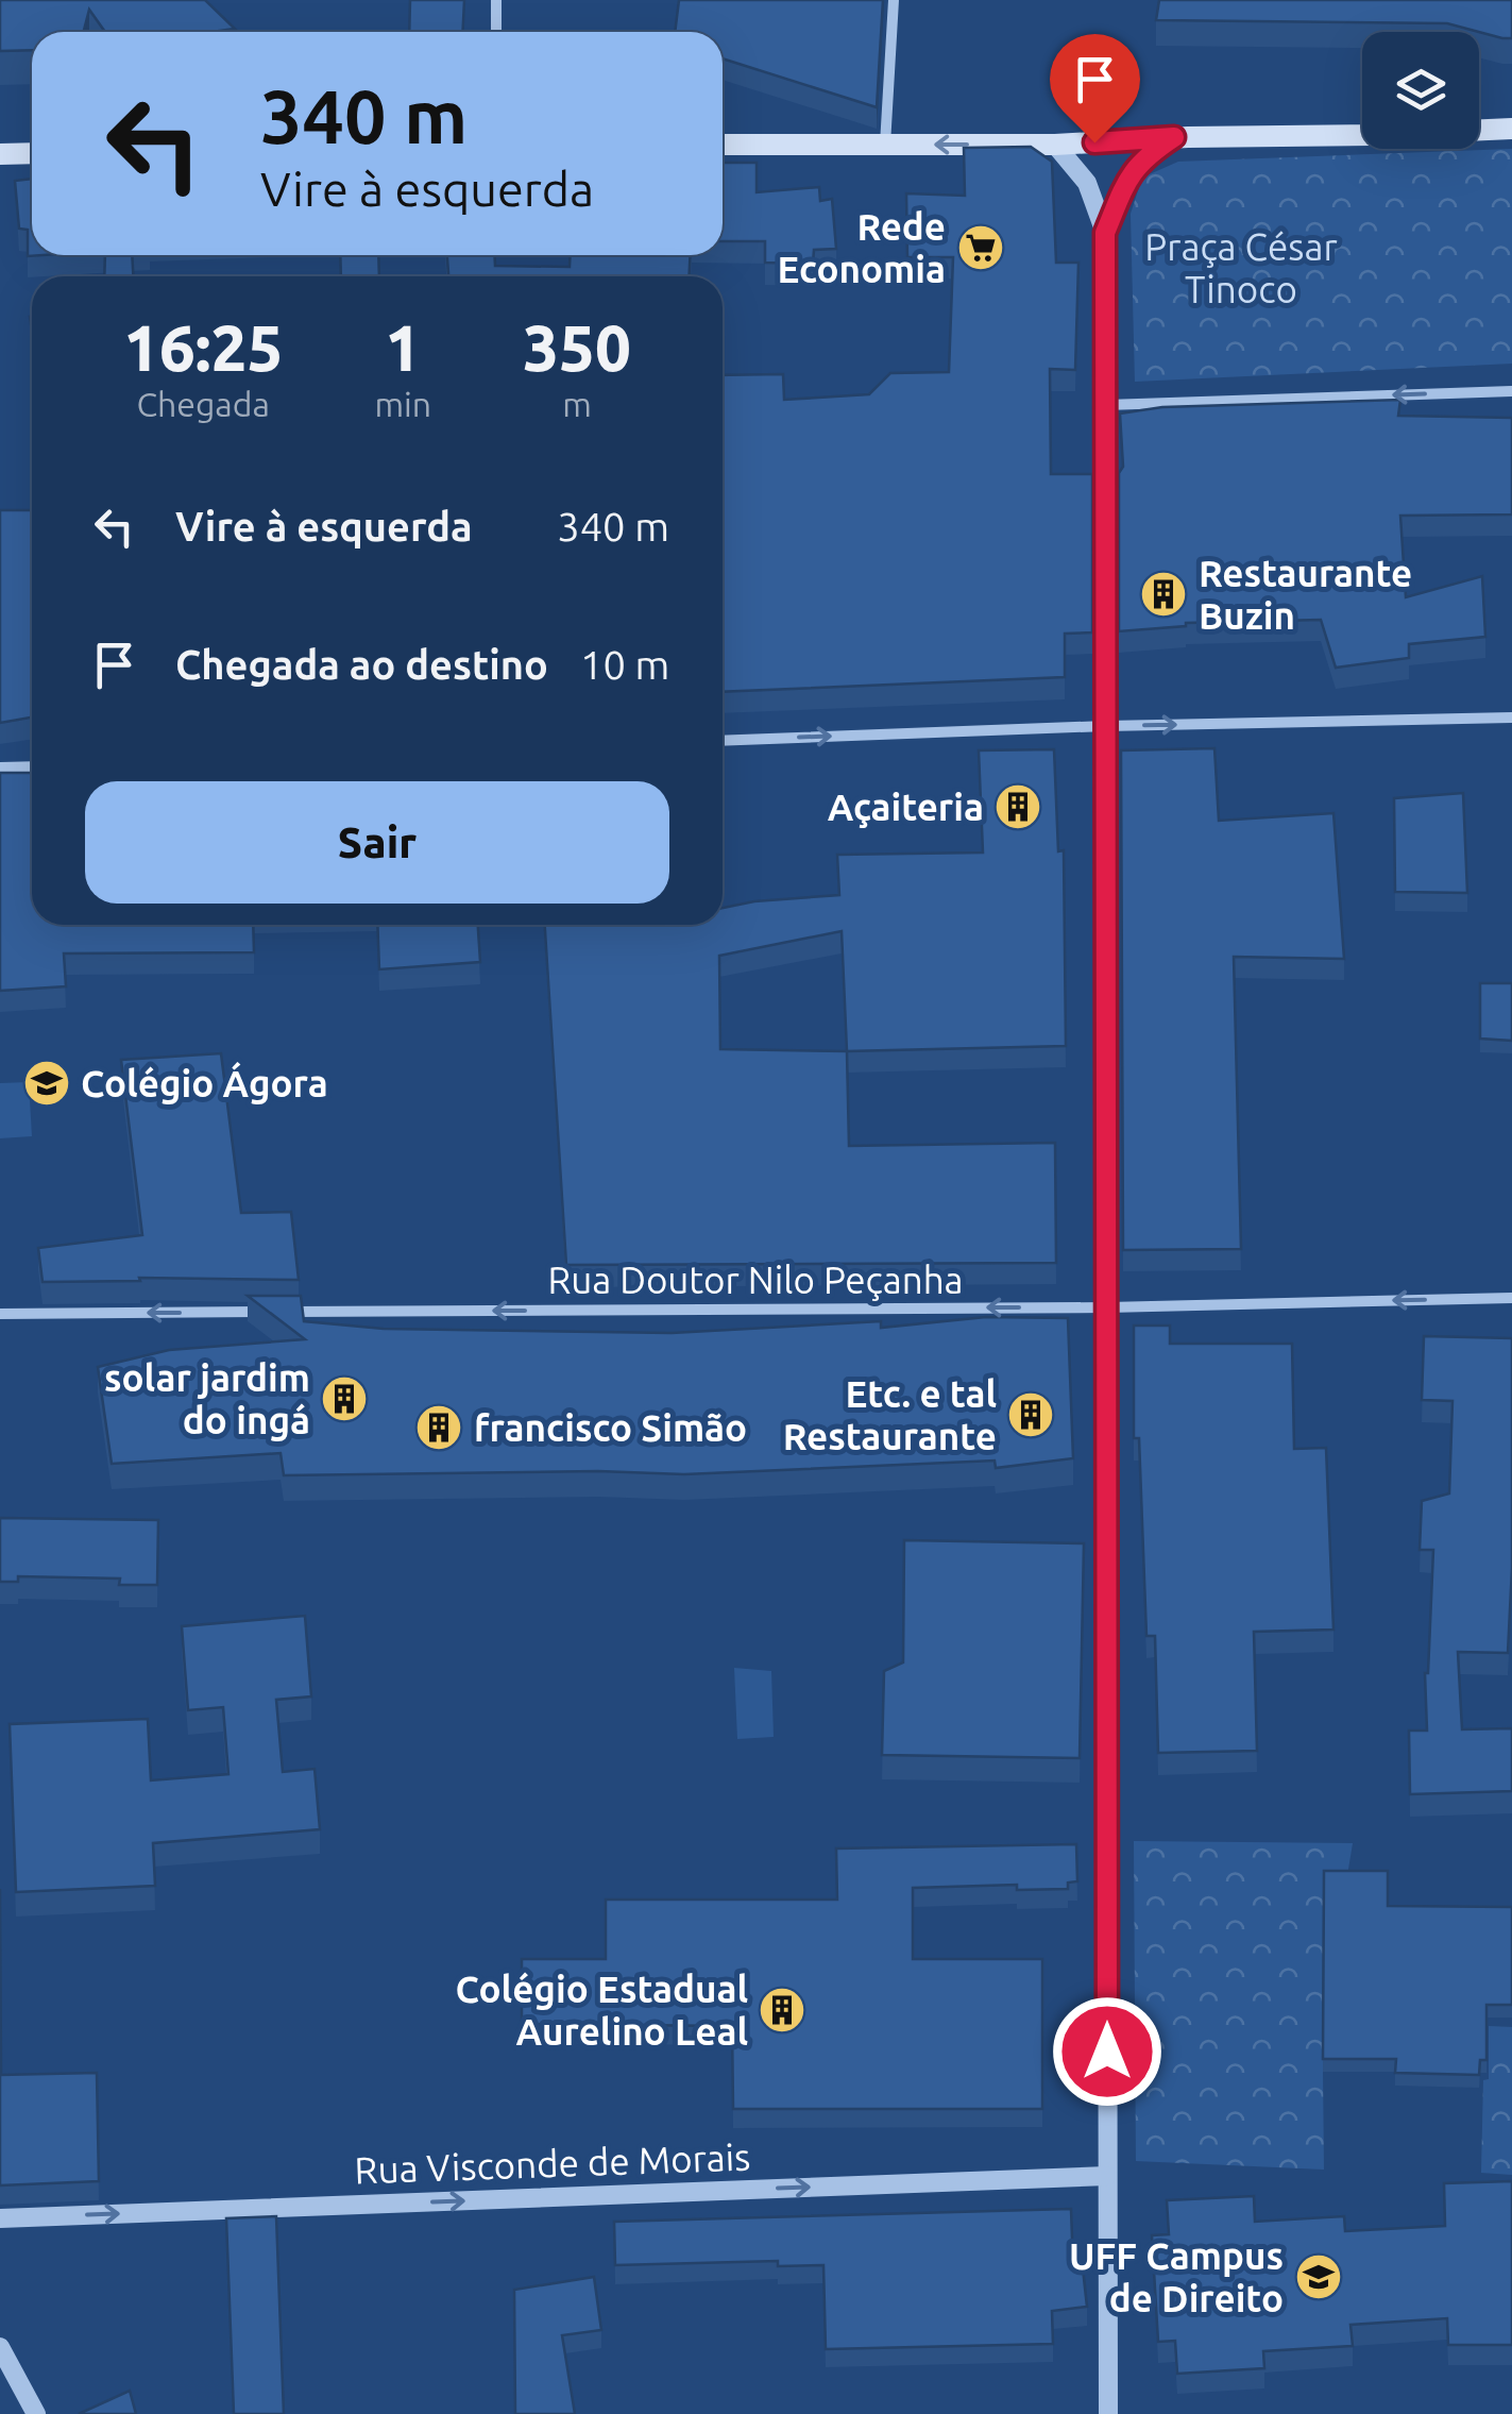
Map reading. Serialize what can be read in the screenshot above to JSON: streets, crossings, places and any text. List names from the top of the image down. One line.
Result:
{"streets":{"street":["Rua Doutor Nilo Peçanha","Rua Visconde de Morais"]},"one_way":["Rua Doutor Nilo Peçanha","Rua Visconde de Morais"],"parks":["Praça César Tinoco"],"places":{"supermarket":["Rede Economia"],"building":["Restaurante Buzin","Açaiteria","solar jardim do ingá","Etc. e tal Restaurante","francisco Simão","Colégio Estadual Aurelino Leal"],"school or university":["Colégio Ágora","UFF Campus de Direito"]},"page":{"turn":["340 m","Vire à esquerda"],"eta":["16:25","Chegada","1","min","350","m"],"list":[{"name":"Vire à esquerda","value":"340 m"},{"name":"Chegada ao destino","value":"10 m"}],"buttons":"Sair"}}
